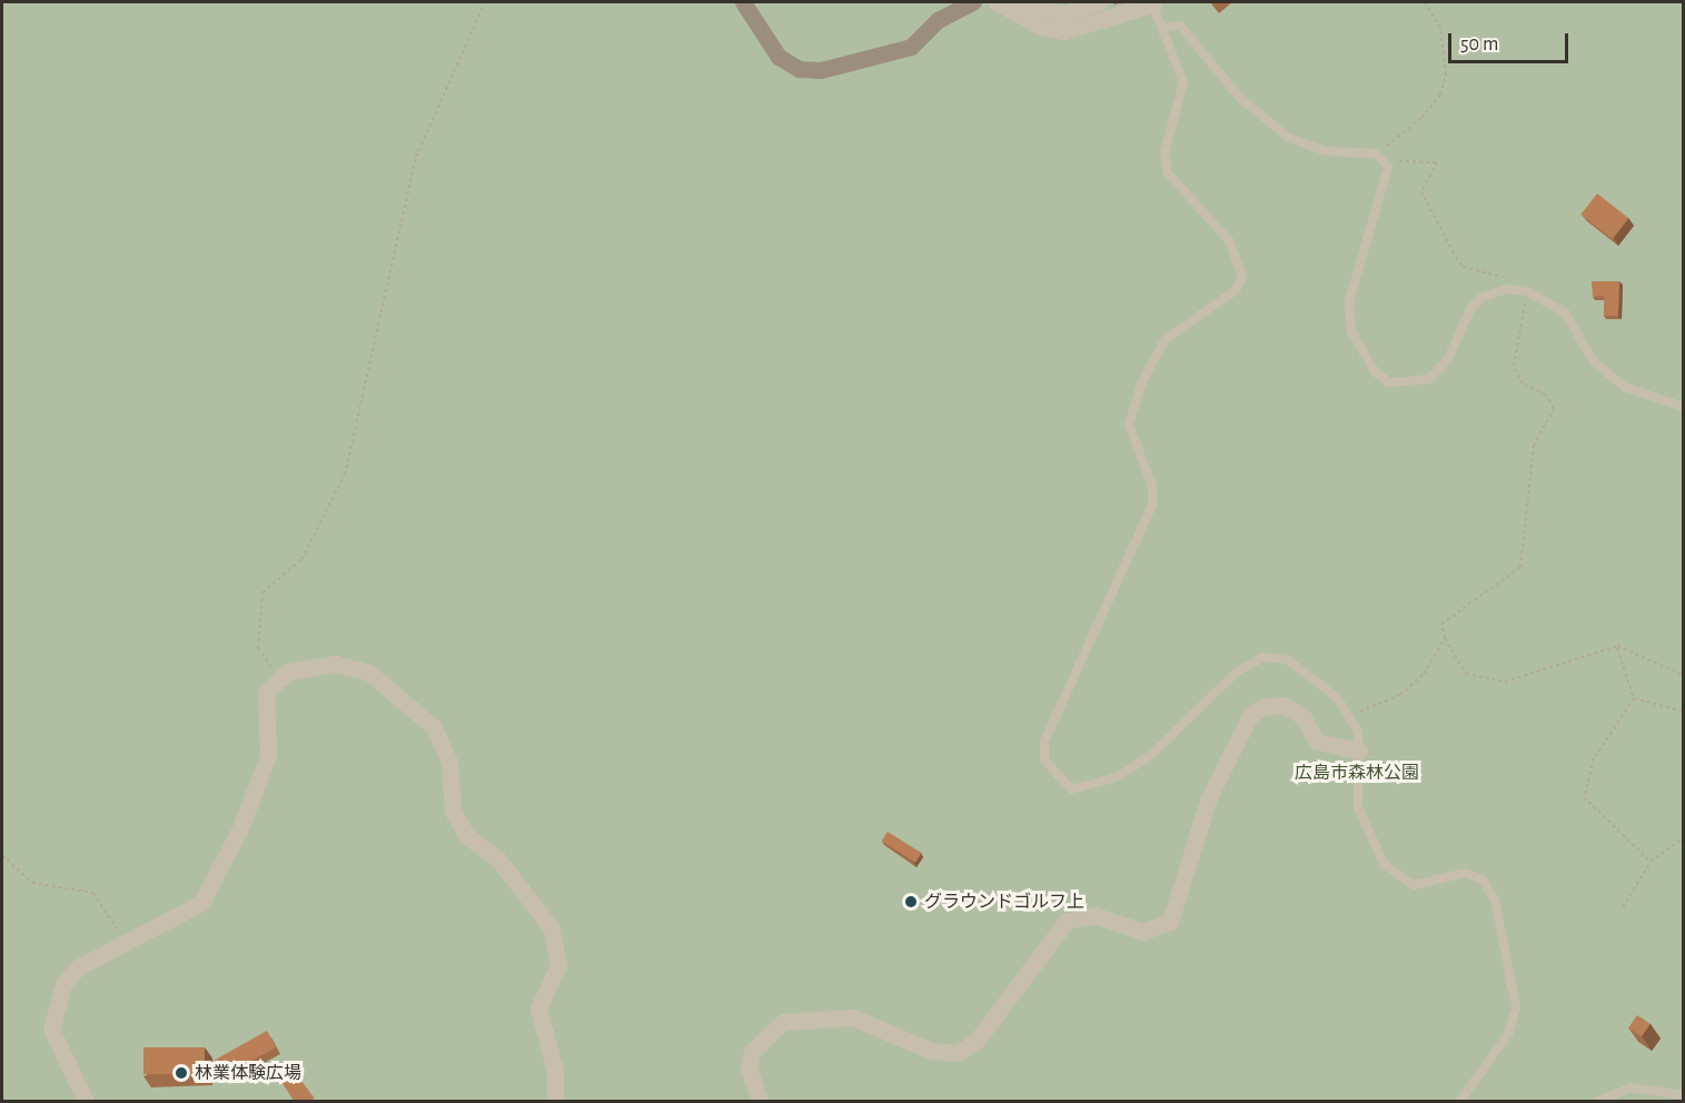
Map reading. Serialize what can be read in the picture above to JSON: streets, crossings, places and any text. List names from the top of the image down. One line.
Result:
{"parks":["広島市森林公園"],"places":["グラウンドゴルフ上","林業体験広場"],"scale_bar":"50 m"}
